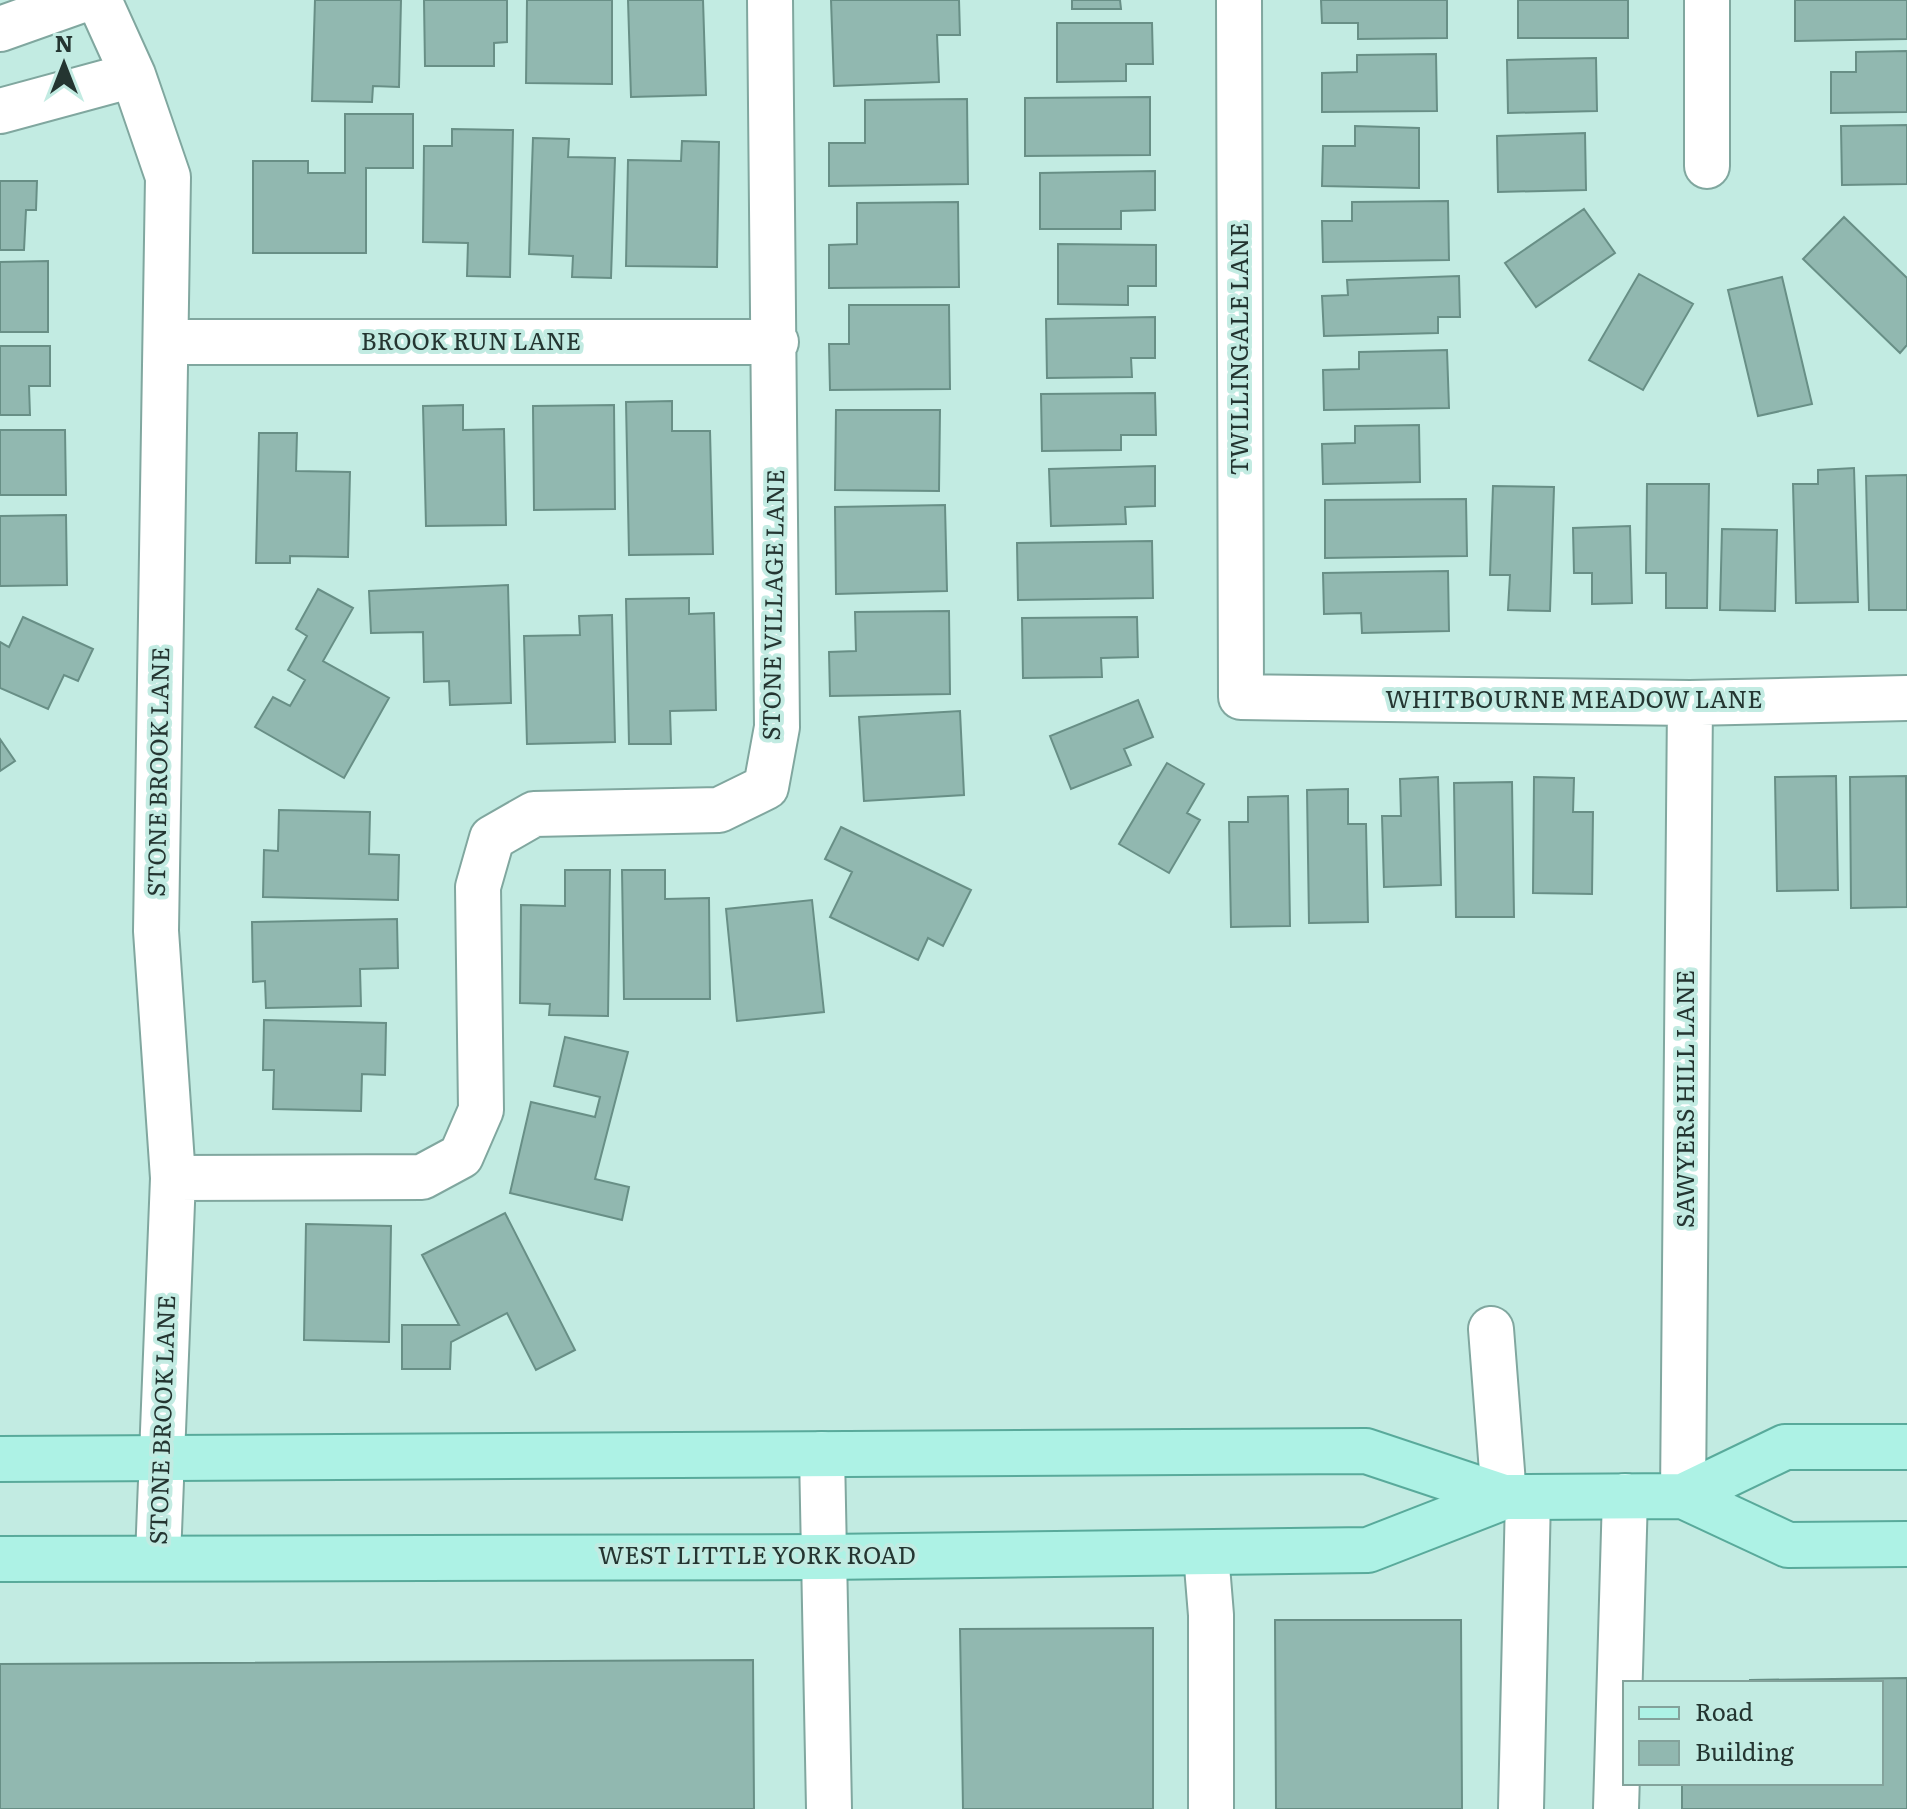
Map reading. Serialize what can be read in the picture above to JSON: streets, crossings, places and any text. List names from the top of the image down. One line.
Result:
{"streets":{"main road":["WEST LITTLE YORK ROAD"],"street":["BROOK RUN LANE","TWILLINGALE LANE","STONE VILLAGE LANE","WHITBOURNE MEADOW LANE","STONE BROOK LANE","SAWYERS HILL LANE"]},"crossings":[["BROOK RUN LANE","STONE VILLAGE LANE"],["BROOK RUN LANE","STONE BROOK LANE"],["TWILLINGALE LANE","WHITBOURNE MEADOW LANE"],["STONE VILLAGE LANE","STONE BROOK LANE"],["WHITBOURNE MEADOW LANE","SAWYERS HILL LANE"],["STONE BROOK LANE","WEST LITTLE YORK ROAD"],["SAWYERS HILL LANE","WEST LITTLE YORK ROAD"]],"legend":["Road","Building"],"north":"top"}
